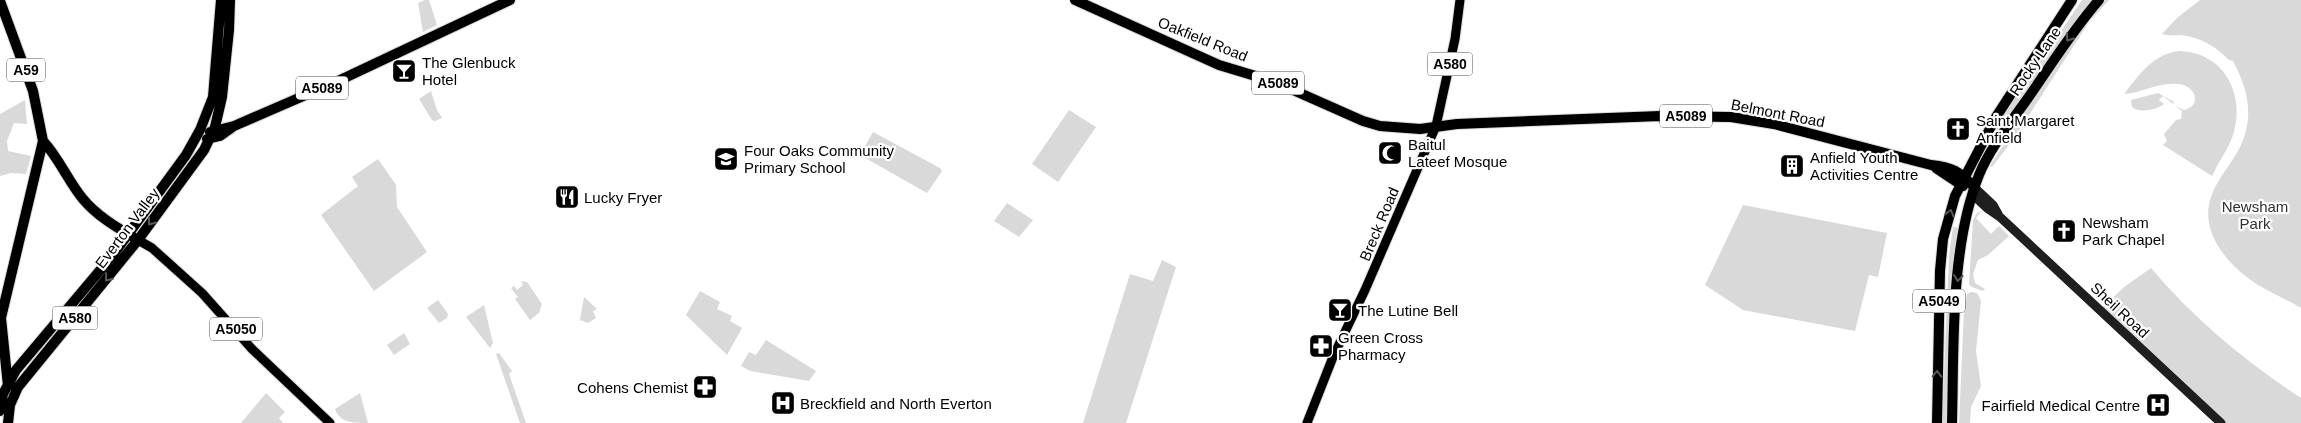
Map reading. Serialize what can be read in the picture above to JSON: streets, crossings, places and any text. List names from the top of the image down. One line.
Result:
{"streets":{"highway":["Oakfield Road","Rocky Lane","A580","A59","A5089","Belmont Road","Everton Valley","A5049","A5050"],"main road":["Breck Road","Sheil Road"]},"crossings":[["Oakfield Road","Belmont Road"],["Oakfield Road","Breck Road"],["Rocky Lane","Belmont Road"],["Rocky Lane","A5049"],["Rocky Lane","Sheil Road"],["A580","Everton Valley"],["A59","Everton Valley"],["A59","A5050"],["A5089","Everton Valley"],["Belmont Road","Breck Road"],["Belmont Road","A5049"],["Belmont Road","Sheil Road"],["Everton Valley","A5050"],["A5049","Sheil Road"]],"parks":["Newsham Park"],"places":{"bar":["The Glenbuck Hotel","The Lutine Bell"],"church":["Saint Margaret Anfield","Newsham Park Chapel"],"mosque":["Baitul Lateef Mosque"],"school or university":["Four Oaks Community Primary School"],"building":["Anfield Youth Activities Centre"],"restaurant":["Lucky Fryer"],"pharmacy":["Green Cross Pharmacy","Cohens Chemist"],"hospital":["Breckfield and North Everton","Fairfield Medical Centre"]}}
